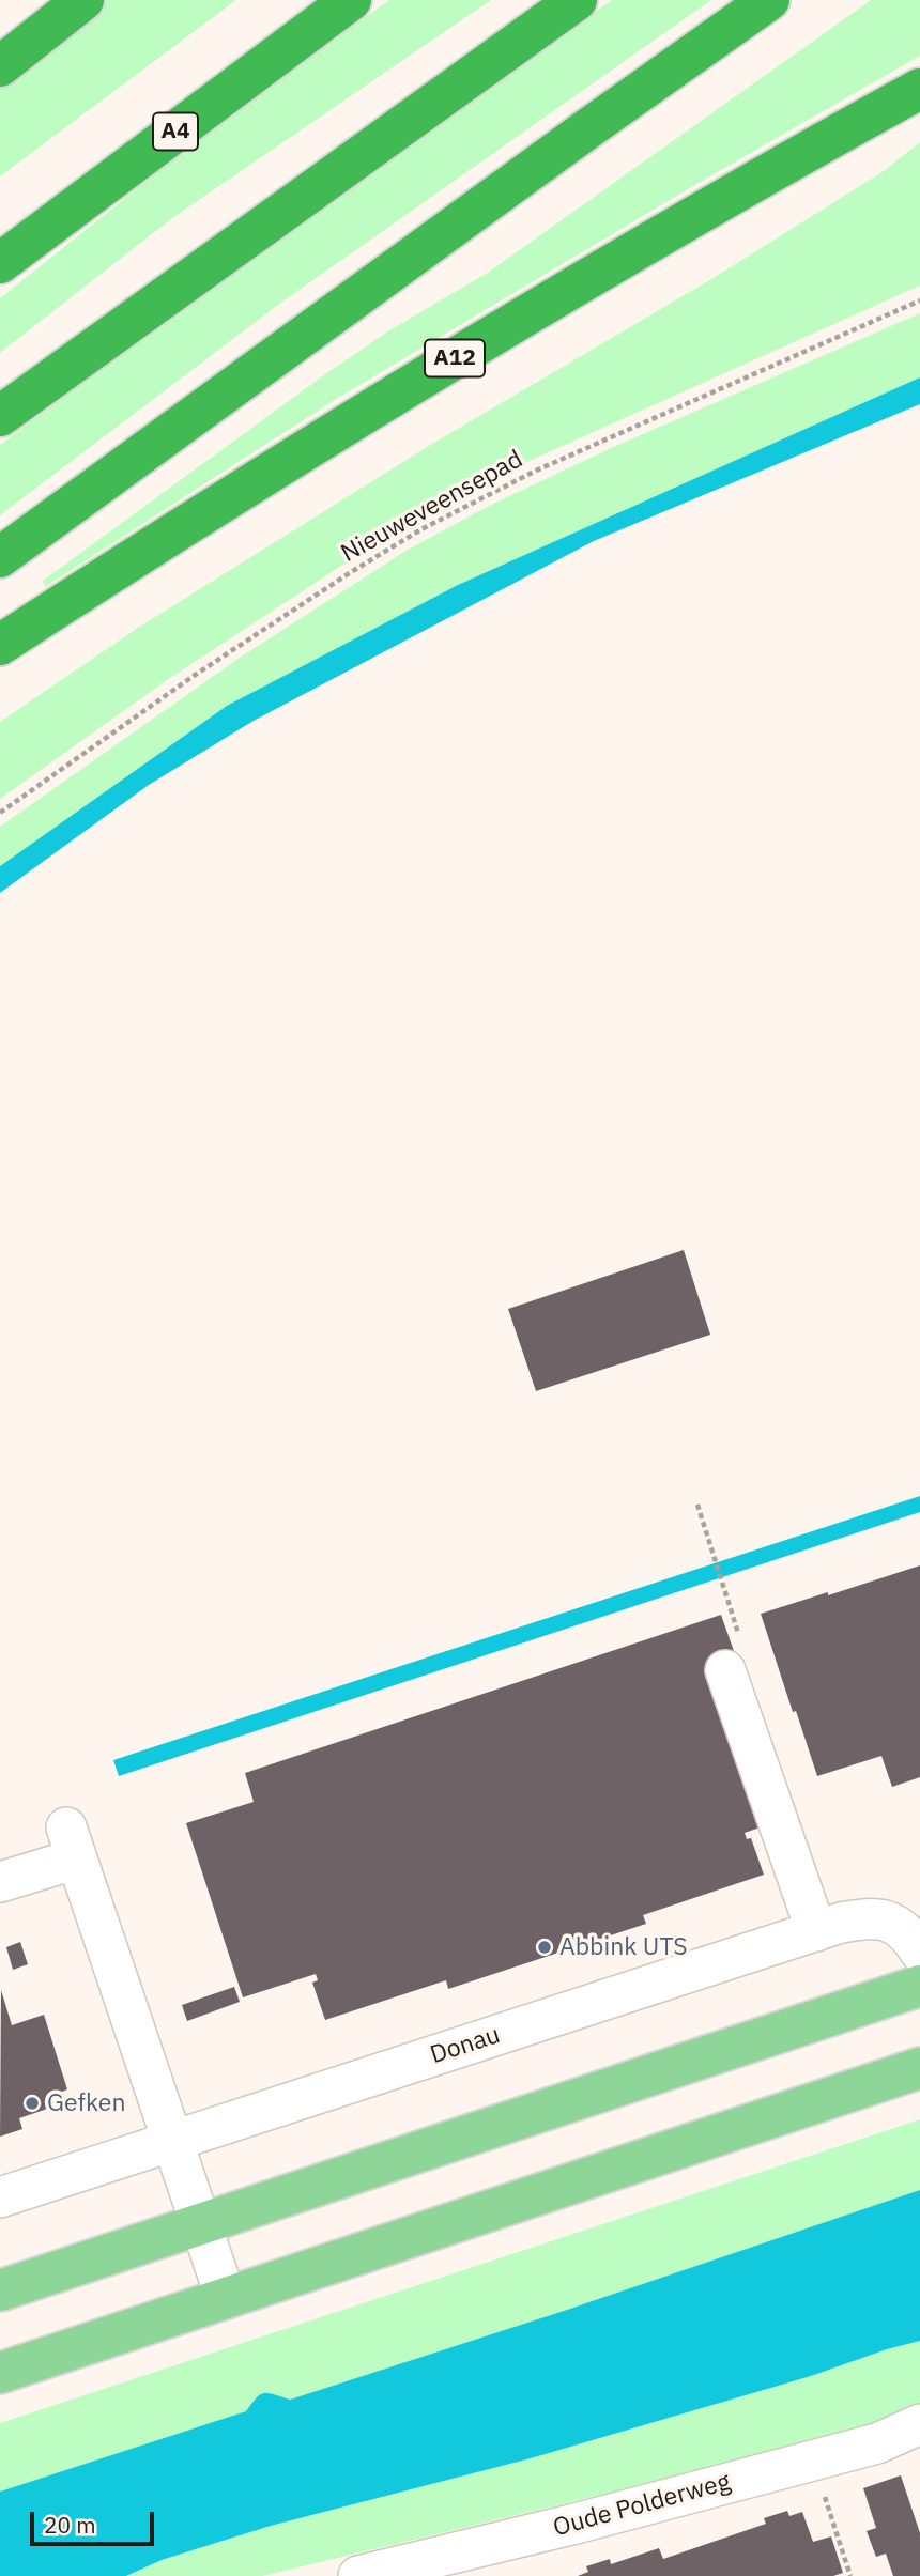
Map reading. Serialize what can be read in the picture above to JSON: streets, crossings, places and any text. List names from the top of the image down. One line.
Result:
{"streets":{"highway":["A4","A12"],"street":["Donau","Oude Polderweg"],"path":["Nieuweveensepad"]},"places":["Abbink UTS","Gefken"],"scale_bar":"20 m"}
